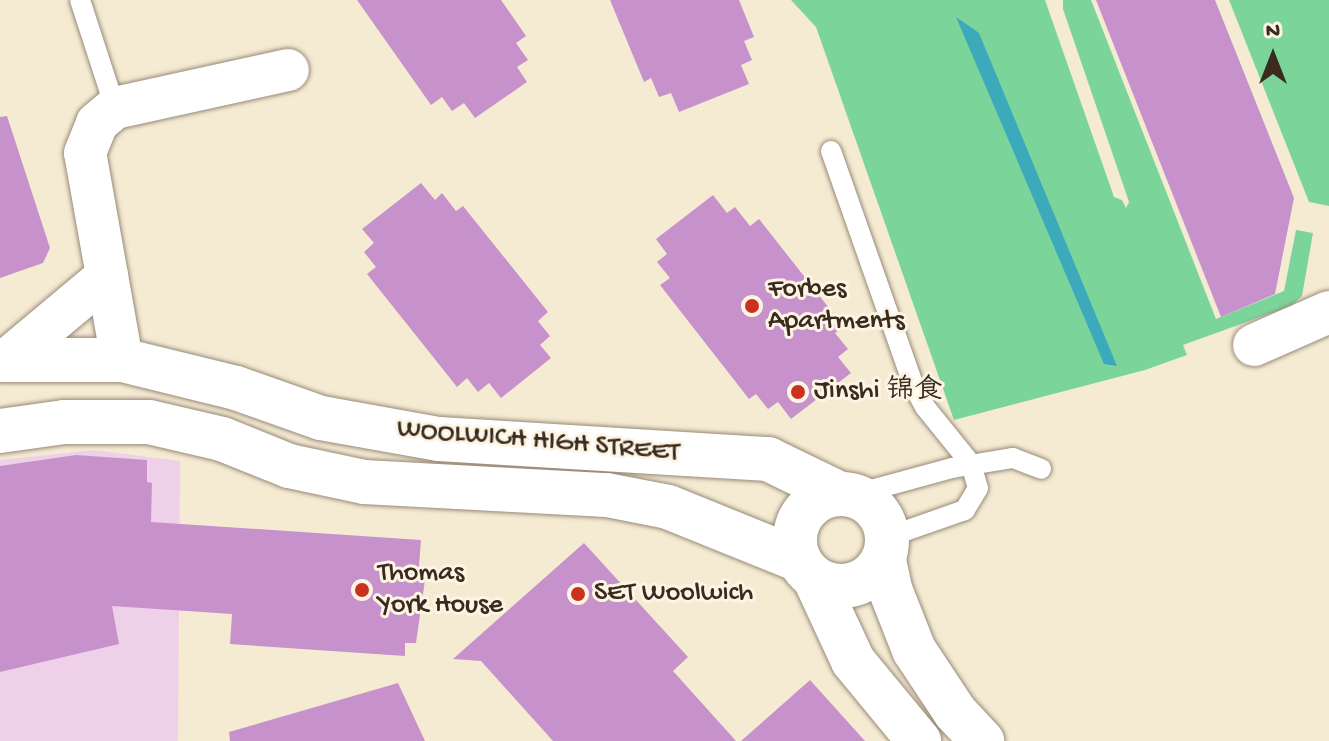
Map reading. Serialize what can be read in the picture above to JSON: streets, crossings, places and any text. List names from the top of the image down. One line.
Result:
{"streets":{"main road":["WOOLWICH HIGH STREET"]},"places":["Forbes Apartments","Jinshi 锦食","Thomas York House","SET Woolwich"],"north":"top"}
